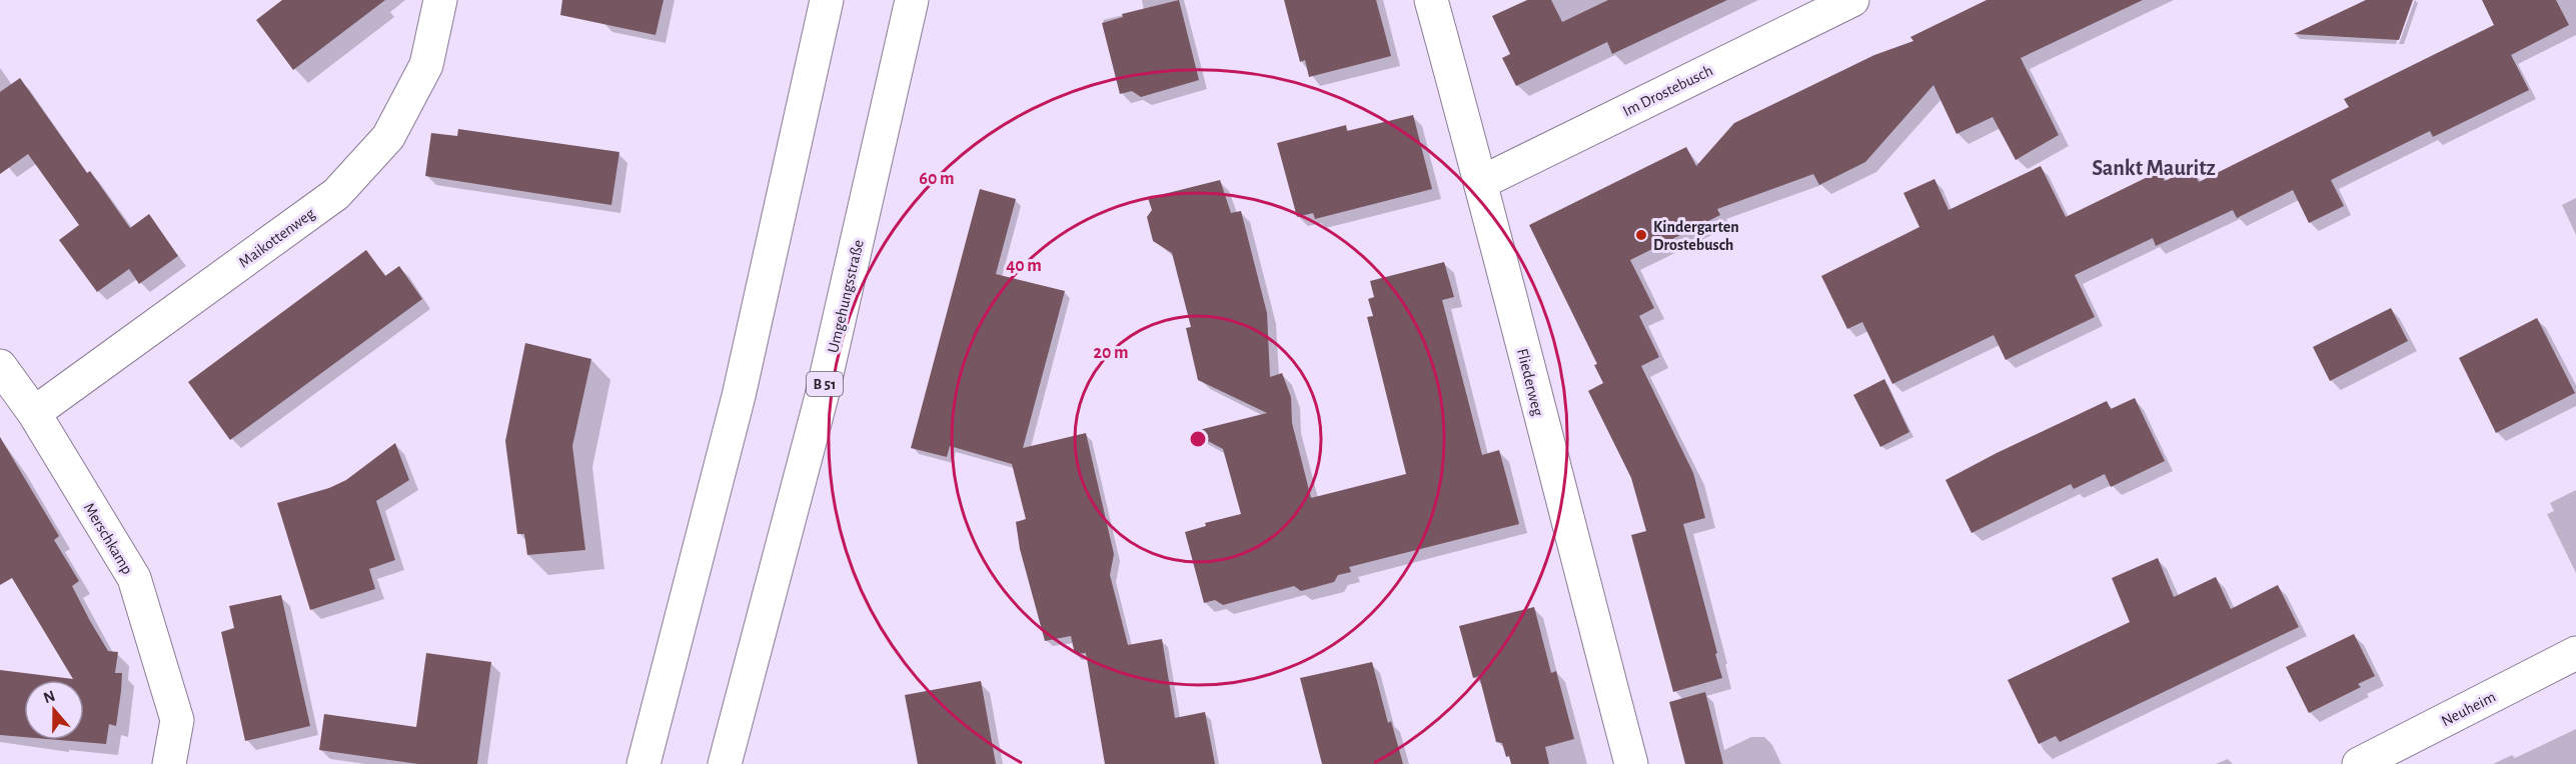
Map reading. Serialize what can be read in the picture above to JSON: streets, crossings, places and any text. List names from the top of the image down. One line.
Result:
{"streets":{"main road":["Im Drostebusch","Maikottenweg","Umgehungsstraße","Fliederweg","B 51","Merschkamp","Neuheim"]},"crossings":[["Im Drostebusch","Fliederweg"],["Maikottenweg","Merschkamp"]],"districts":["Sankt Mauritz"],"places":["Kindergarten Drostebusch"],"north":"top","rings":["60 m","40 m","20 m"]}
